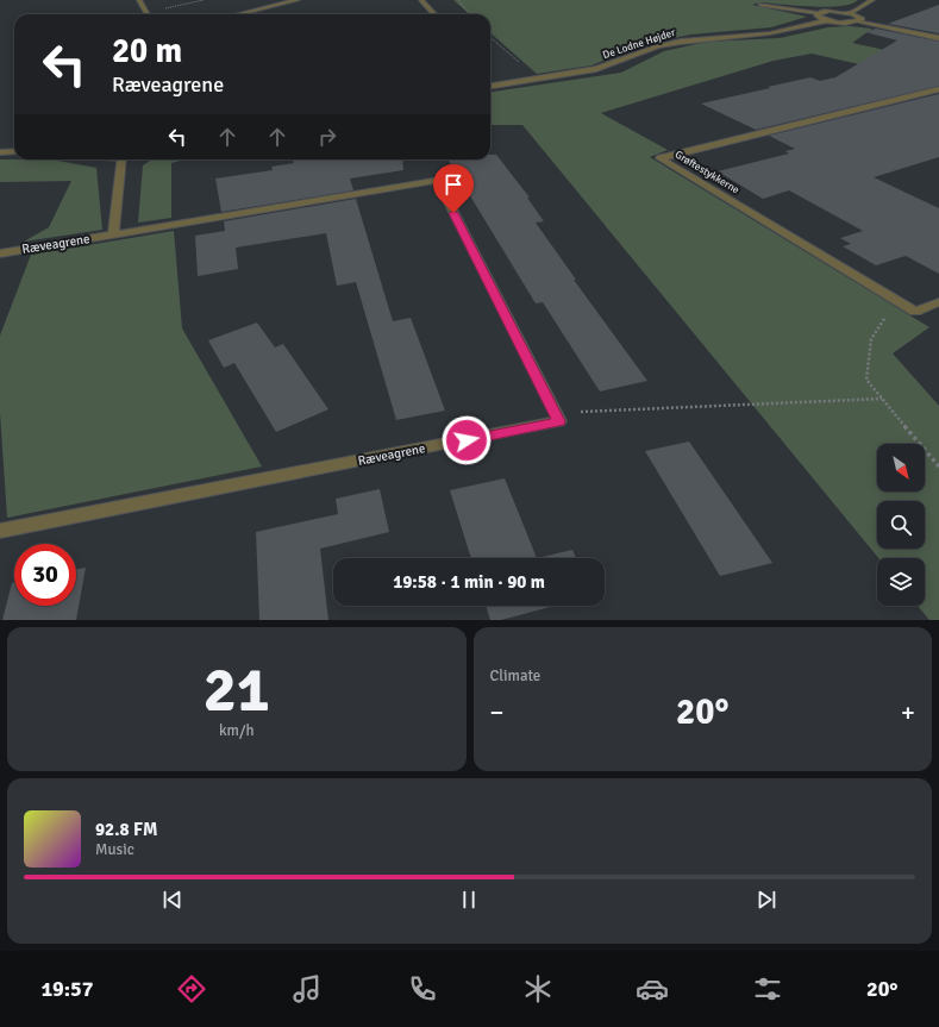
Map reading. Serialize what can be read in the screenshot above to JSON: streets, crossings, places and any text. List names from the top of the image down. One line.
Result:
{"streets":{"street":["De Lodne Højder","Grøftestykkerne","Ræveagrene"]},"north":"bottom right","page":{"turn":["20 m","Ræveagrene"],"limit":"30","trip":"19:58 · 1 min · 90 m","tile":[["21","km/h"],"Climate"],"heat":["−","20°","+"],"song":["92.8 FM","Music"],"tabs":["19:57","20°"]}}
